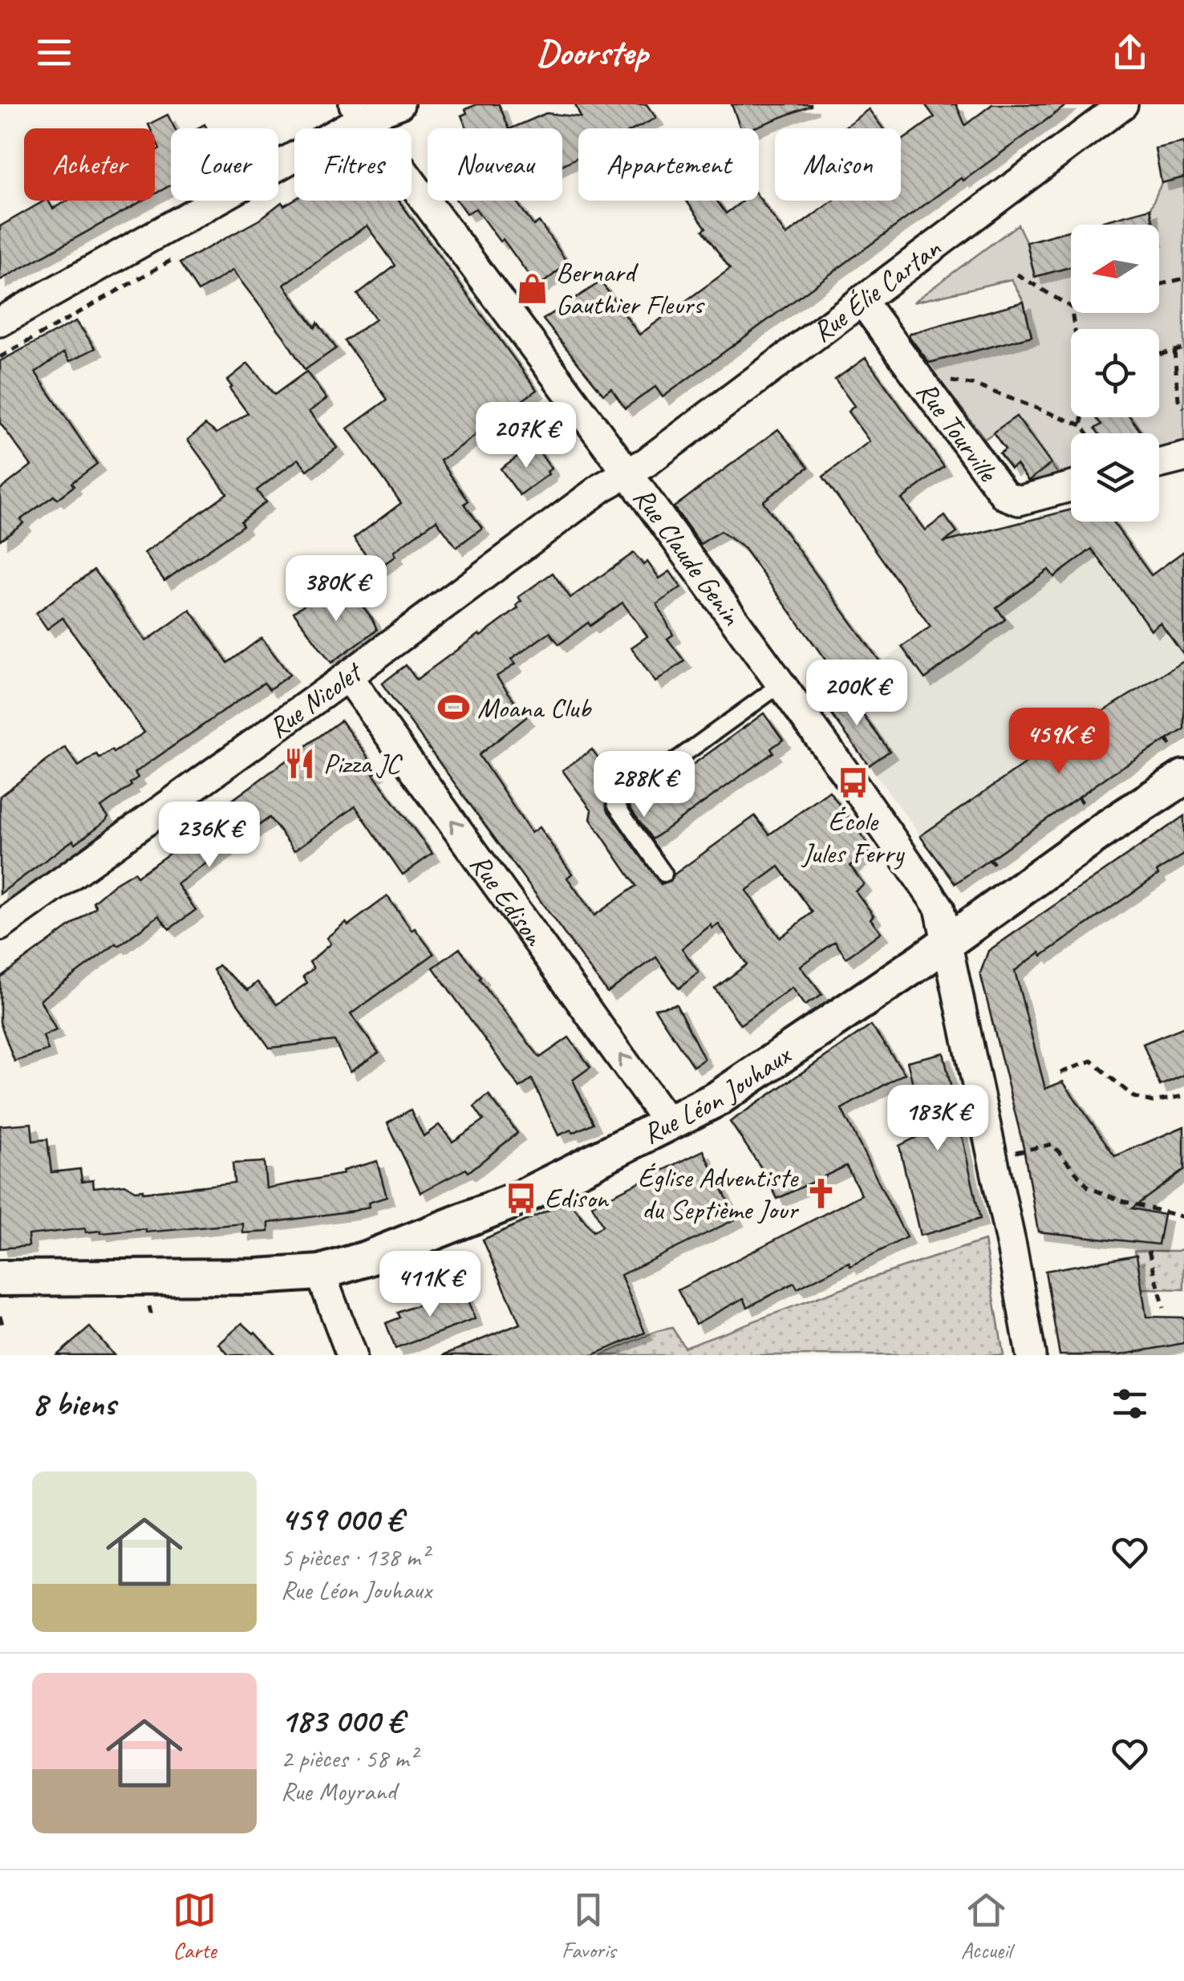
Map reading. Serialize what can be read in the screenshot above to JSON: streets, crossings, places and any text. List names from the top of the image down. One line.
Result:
{"streets":{"street":["Rue Élie Cartan","Rue Tourville","Rue Claude Genin","Rue Nicolet","Rue Edison","Rue Léon Jouhaux"]},"crossings":[["Rue Élie Cartan","Rue Tourville"],["Rue Élie Cartan","Rue Claude Genin"],["Rue Élie Cartan","Rue Nicolet"],["Rue Claude Genin","Rue Nicolet"],["Rue Claude Genin","Rue Léon Jouhaux"],["Rue Nicolet","Rue Edison"],["Rue Edison","Rue Léon Jouhaux"]],"one_way":["Rue Edison"],"places":{"shop":["Bernard Gauthier Fleurs"],"sports":["Moana Club"],"restaurant":["Pizza JC"],"bus stop":["École Jules Ferry","Edison"],"church":["Église Adventiste du Septième Jour"]},"north":"left","page":{"header":"Doorstep","chip":["Acheter","Louer","Filtres","Nouveau","Appartement","Maison"],"price":["207K €","380K €","200K €","459K €","288K €","236K €","183K €","411K €"],"heading":"8 biens","list":[{"name":"459 000 €","note":"5 pièces · 138 m² · Rue Léon Jouhaux"},{"name":"183 000 €","note":"2 pièces · 58 m² · Rue Moyrand"}],"tabs":["Carte","Favoris","Accueil"]}}
